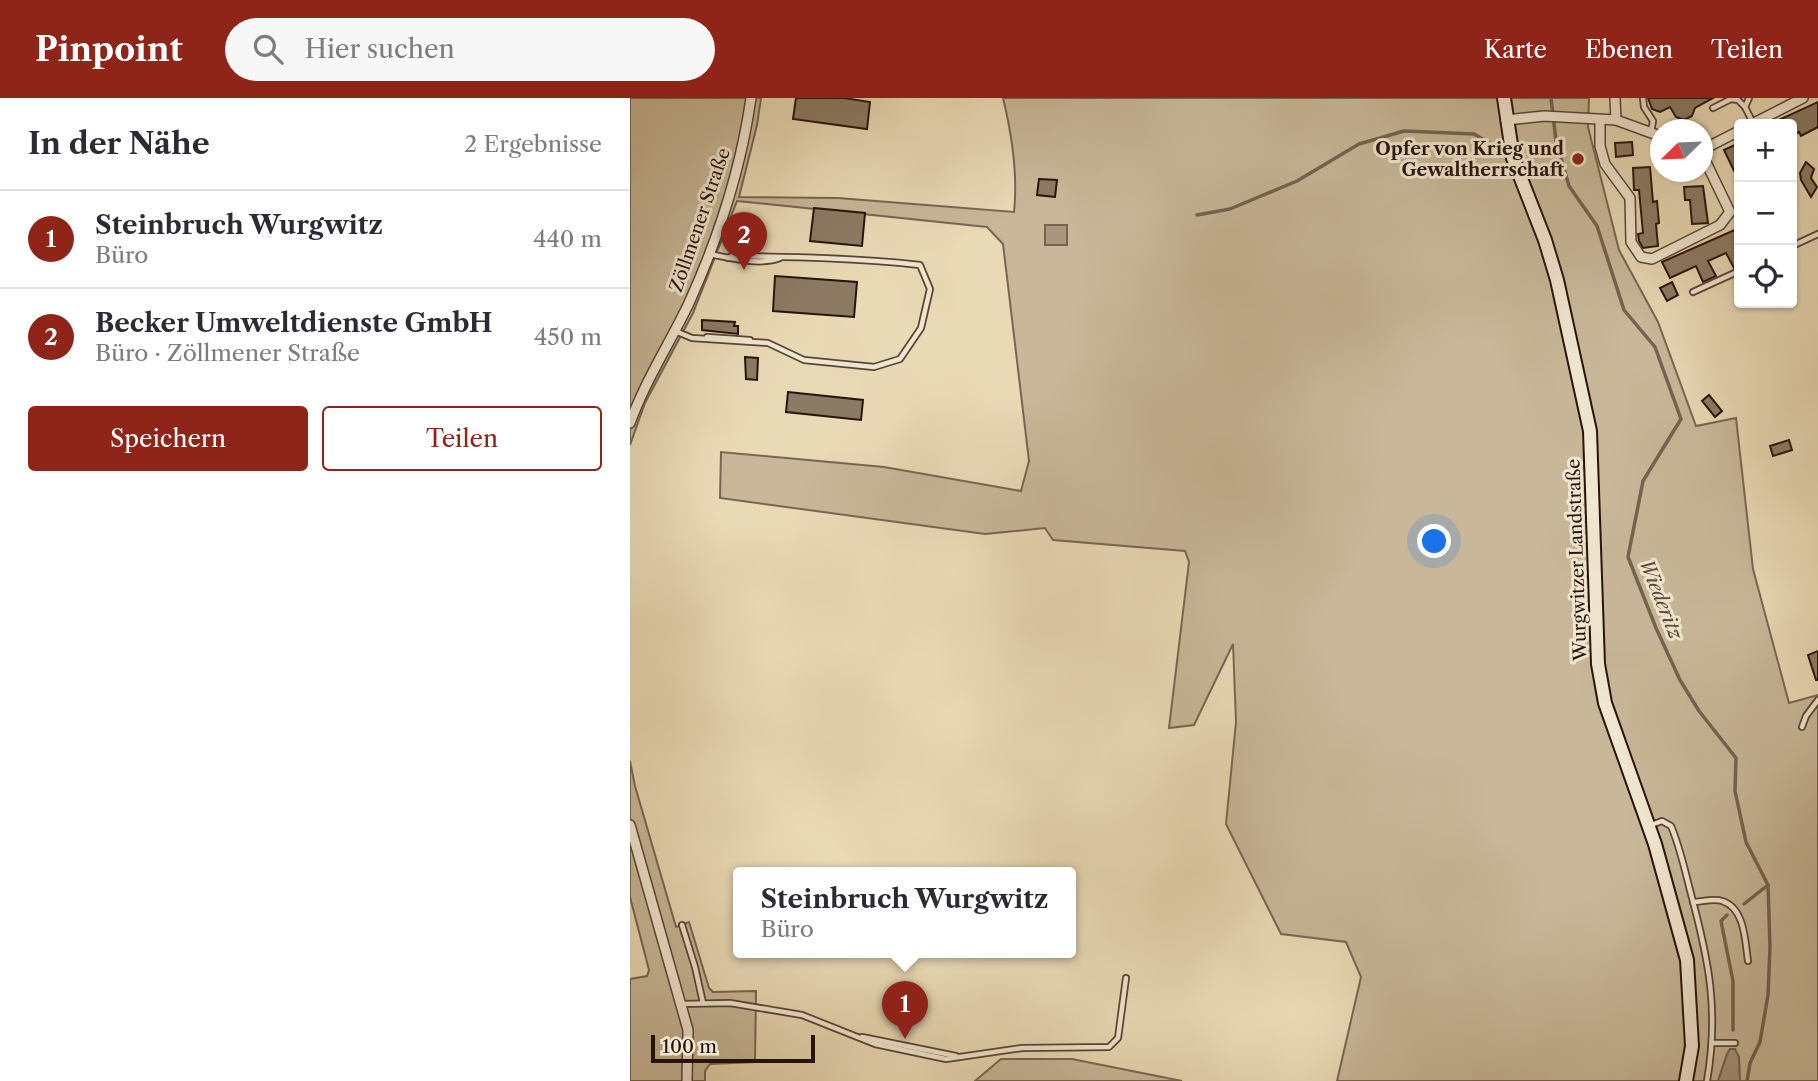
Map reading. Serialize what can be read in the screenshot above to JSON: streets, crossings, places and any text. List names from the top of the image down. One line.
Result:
{"streets":{"main road":["Wurgwitzer Landstraße"],"street":["Zöllmener Straße"]},"water":["Wiederitz"],"places":["Opfer von Krieg und Gewaltherrschaft"],"scale_bar":"100 m","north":"bottom left","page":{"header":"Pinpoint","search":"Hier suchen","nav":["Karte","Ebenen","Teilen"],"heading":["In der Nähe","2 Ergebnisse"],"map_buttons":["+","−"],"list":[{"mark":"1","name":"Steinbruch Wurgwitz","note":"Büro","value":"440 m"},{"mark":"2","name":"Becker Umweltdienste GmbH","note":"Büro · Zöllmener Straße","value":"450 m"}],"pins":["2","1"],"buttons":["Speichern","Teilen"],"popup":["Steinbruch Wurgwitz","Büro"],"scale":"100 m"}}
